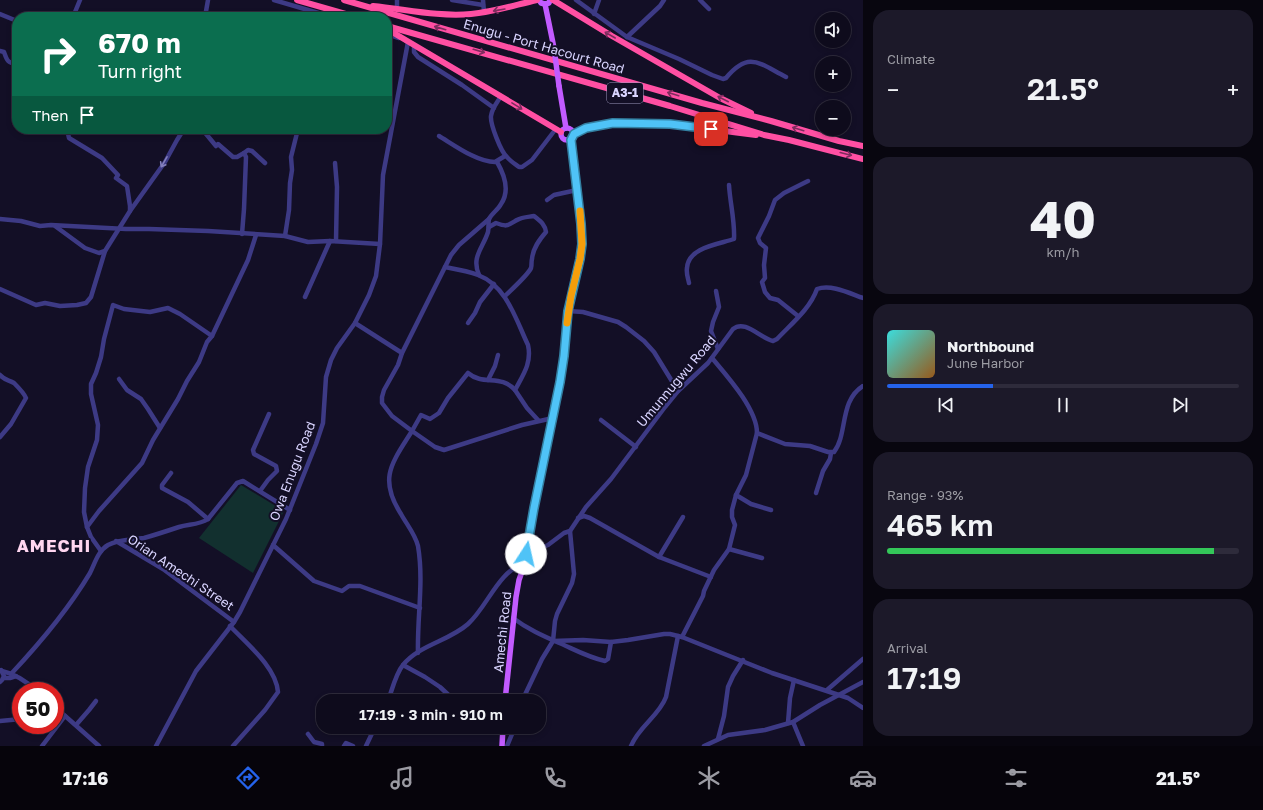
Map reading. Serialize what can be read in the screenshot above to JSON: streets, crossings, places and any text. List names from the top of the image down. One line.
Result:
{"streets":{"highway":["Enugu - Port Hacourt Road","A3-1"],"main road":["Amechi Road"],"street":["Umunnugwu Road","Owa Enugu Road","Orian Amechi Street"]},"crossings":[["Umunnugwu Road","Amechi Road"],["Owa Enugu Road","Orian Amechi Street"]],"districts":["AMECHI"],"page":{"tile":["Climate",["40","km/h"],["Range · 93%","465 km"],["Arrival","17:19"]],"map_buttons":["+","−"],"turn":["670 m","Turn right"],"heat":["−","21.5°","+"],"then":"Then","song":["Northbound","June Harbor"],"limit":"50","trip":"17:19 · 3 min · 910 m","tabs":["17:16","21.5°"]}}
